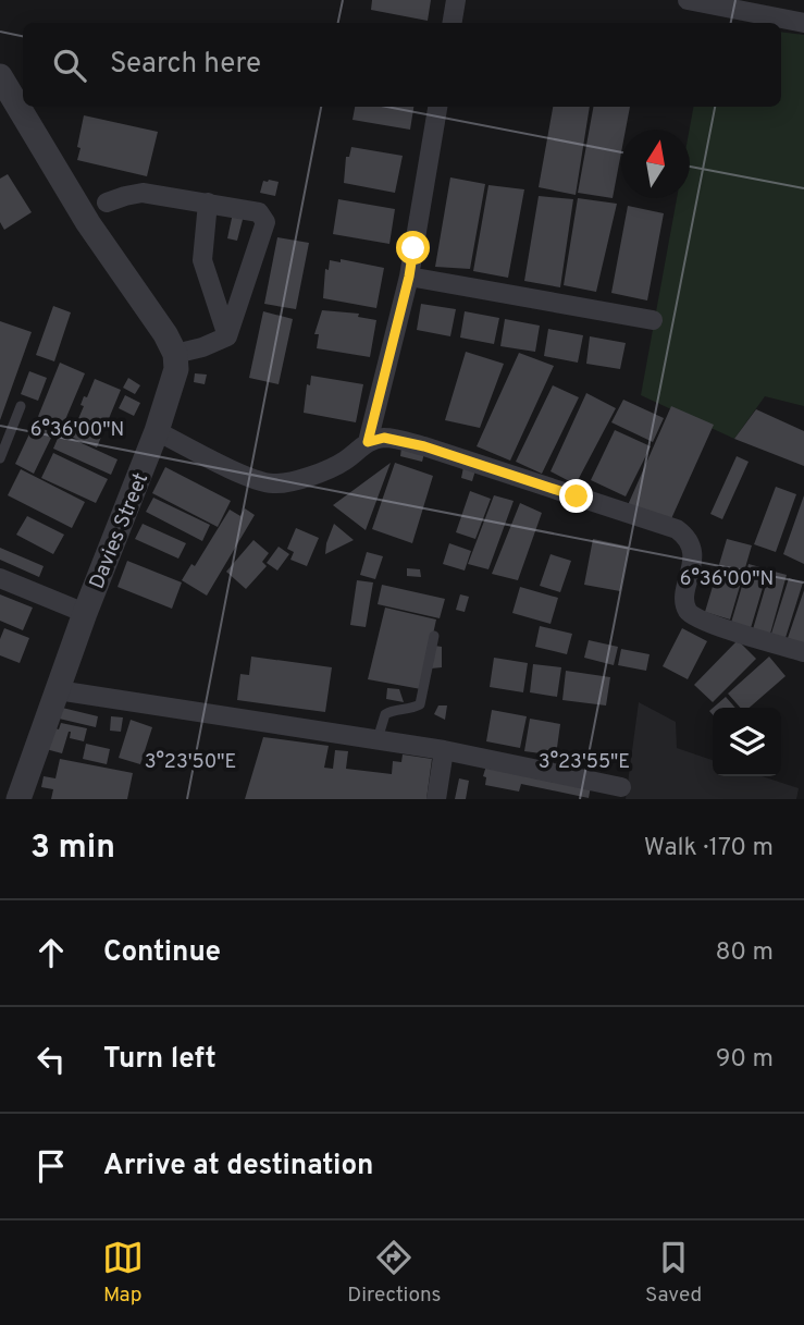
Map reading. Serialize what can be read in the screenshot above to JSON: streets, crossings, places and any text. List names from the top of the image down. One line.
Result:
{"streets":{"street":["Davies Street"]},"north":"top","page":{"search":"Search here","heading":["3 min","Walk · 170 m"],"list":[["Continue","80 m"],["Turn left","90 m"],"Arrive at destination"],"nav":["Map","Directions","Saved"]},"coordinates":["6°36'00\"N","3°23'50\"E","3°23'55\"E"]}
